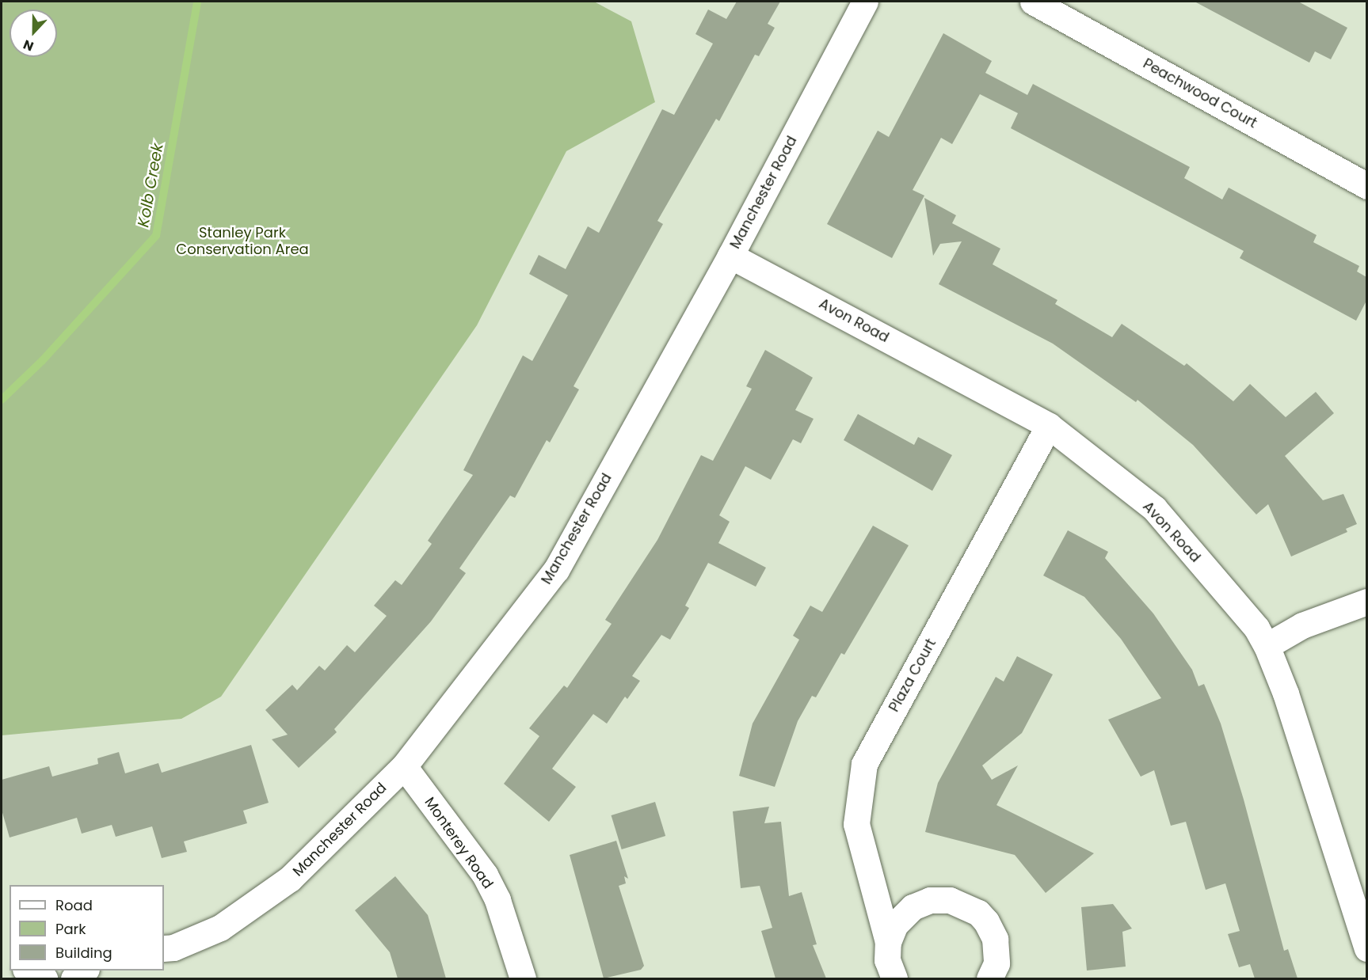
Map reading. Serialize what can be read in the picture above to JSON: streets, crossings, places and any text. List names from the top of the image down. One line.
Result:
{"streets":{"street":["Peachwood Court","Manchester Road","Avon Road","Plaza Court","Monterey Road"]},"crossings":[["Manchester Road","Avon Road"],["Manchester Road","Monterey Road"],["Avon Road","Plaza Court"]],"water":["Kolb Creek"],"parks":["Stanley Park Conservation Area"],"legend":["Road","Park","Building"],"north":"bottom"}
